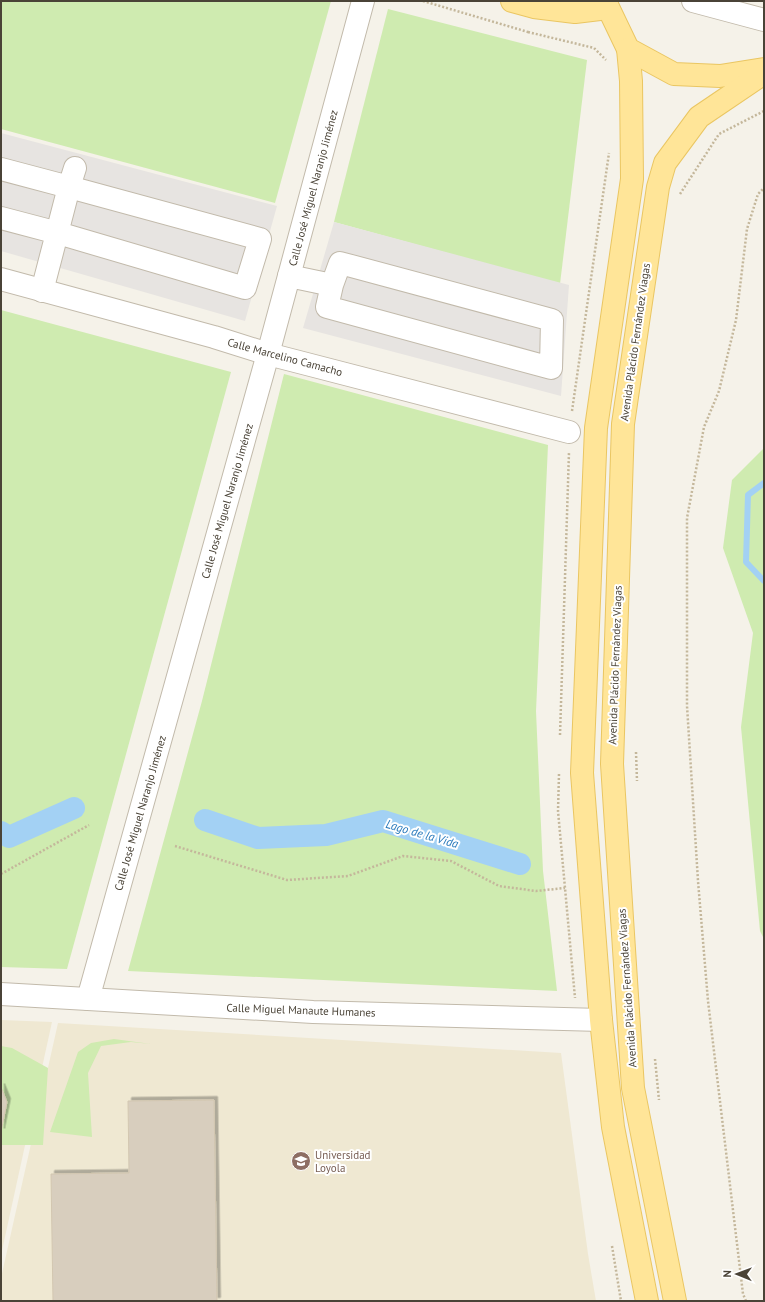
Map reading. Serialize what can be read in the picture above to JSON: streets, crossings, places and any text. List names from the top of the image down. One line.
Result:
{"streets":{"main road":["Avenida Plácido Fernández Viagas"],"street":["Calle José Miguel Naranjo Jiménez","Calle Marcelino Camacho","Calle Miguel Manaute Humanes"]},"crossings":[["Calle José Miguel Naranjo Jiménez","Calle Marcelino Camacho"],["Calle José Miguel Naranjo Jiménez","Calle Miguel Manaute Humanes"]],"water":["Lago de la Vida"],"places":{"school or university":["Universidad Loyola"]},"north":"left"}
